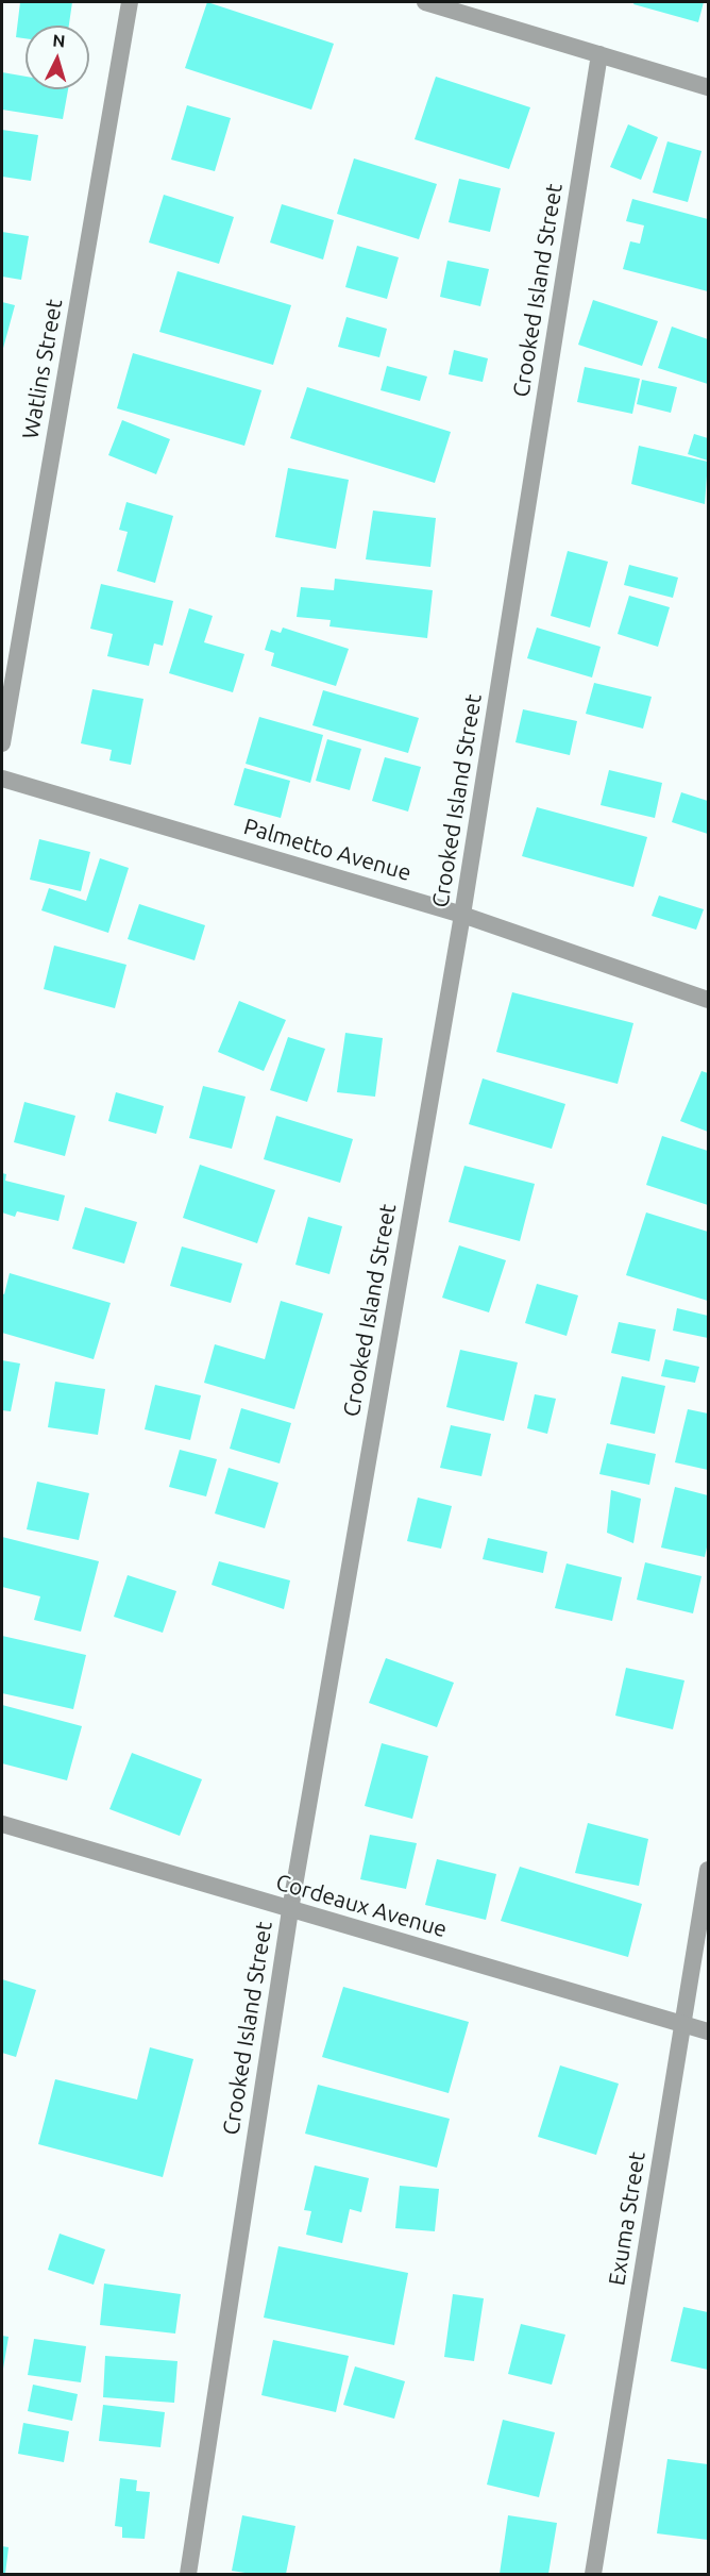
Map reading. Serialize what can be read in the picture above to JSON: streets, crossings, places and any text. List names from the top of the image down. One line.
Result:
{"streets":{"street":["Crooked Island Street","Watlins Street","Palmetto Avenue","Cordeaux Avenue","Exuma Street"]},"crossings":[["Crooked Island Street","Palmetto Avenue"],["Crooked Island Street","Cordeaux Avenue"],["Cordeaux Avenue","Exuma Street"]],"north":"top"}
